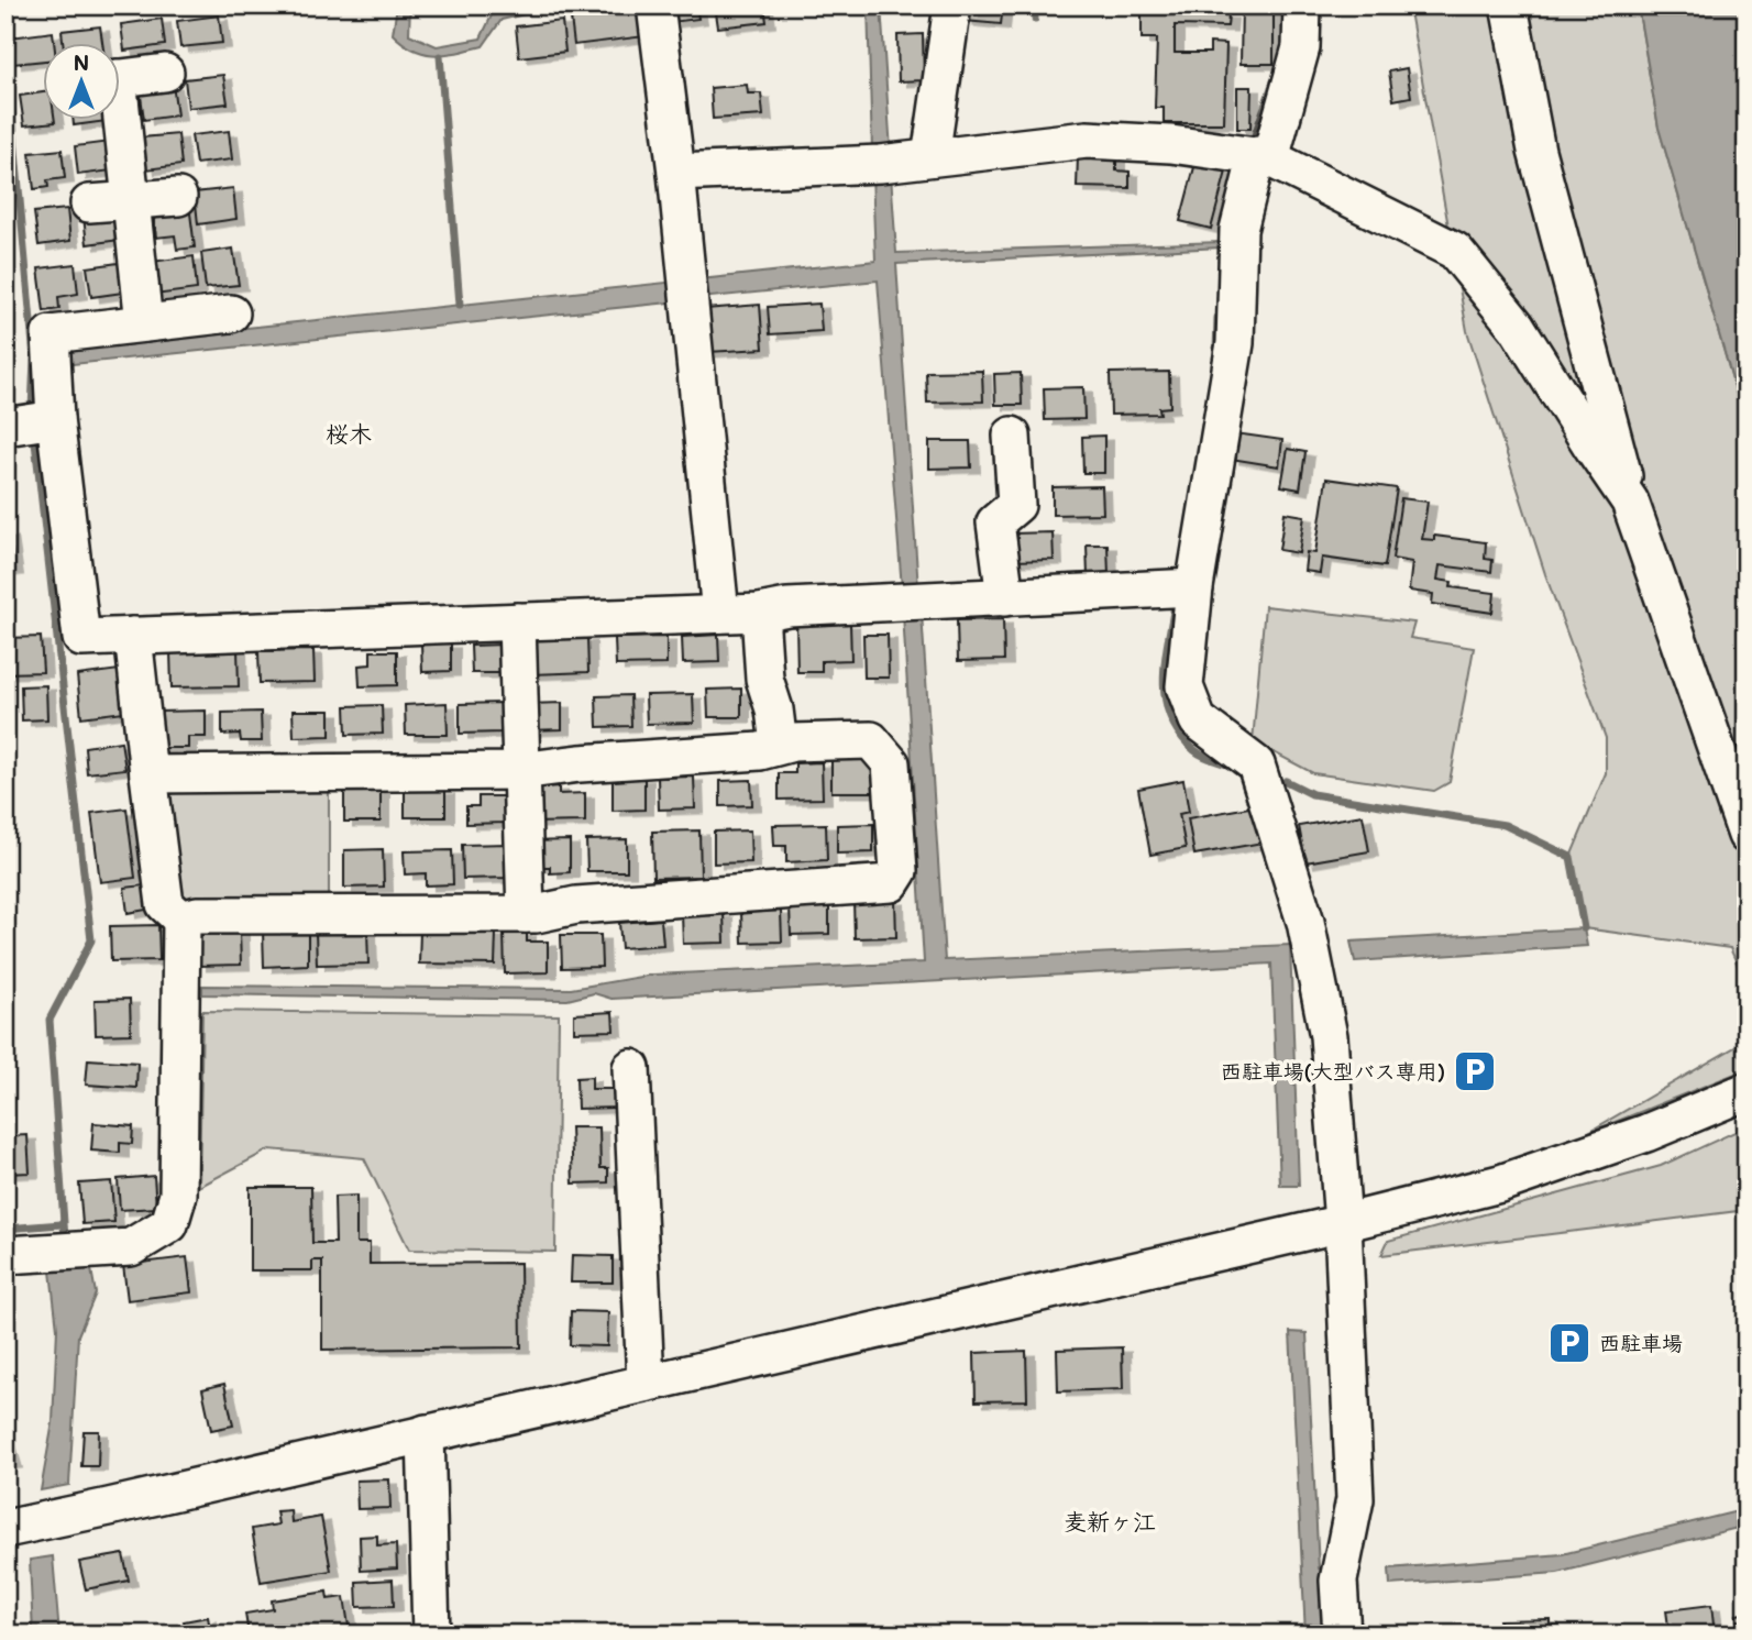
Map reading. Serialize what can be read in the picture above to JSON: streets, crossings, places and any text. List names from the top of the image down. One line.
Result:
{"districts":["桜木","麦新ヶ江"],"places":{"parking":["西駐車場(大型バス専用)","西駐車場"]},"north":"top"}
